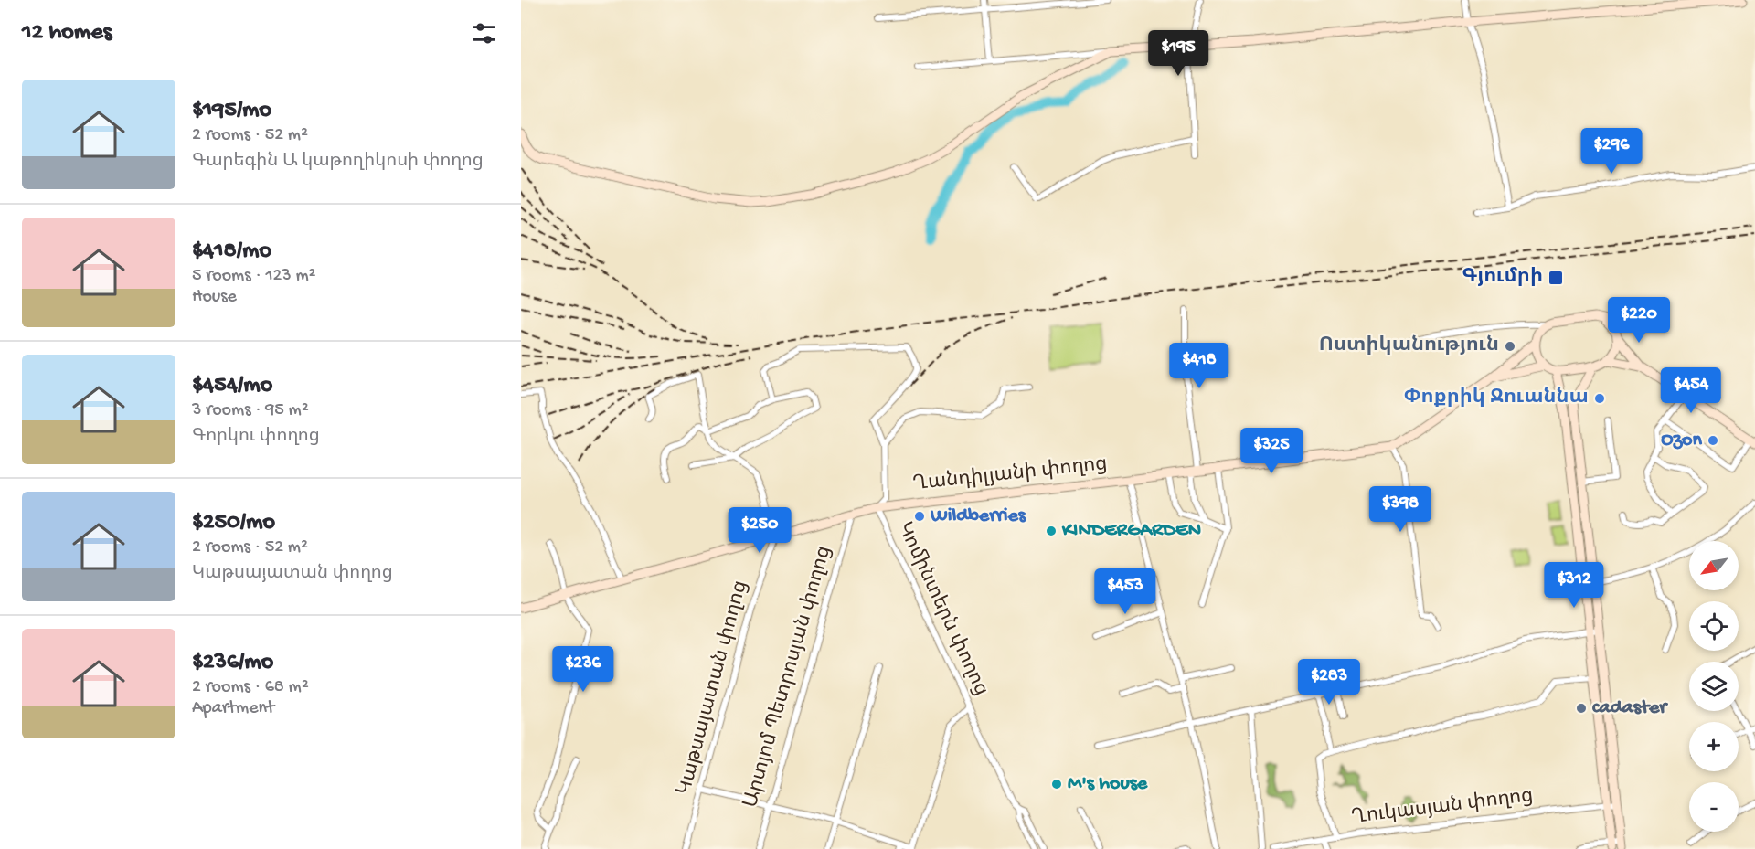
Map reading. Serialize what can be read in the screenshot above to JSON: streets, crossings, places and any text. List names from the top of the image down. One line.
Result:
{"streets":{"main road":["Ղանդիլյանի փողոց"],"street":["Կոմինտերն փողոց","Արտյոմ Պետրոսյան փողոց","Կաթսայատան փողոց","Ղուկասյան փողոց"]},"crossings":[["Ղանդիլյանի փողոց","Կոմինտերն փողոց"],["Ղանդիլյանի փողոց","Արտյոմ Պետրոսյան փողոց"],["Ղանդիլյանի փողոց","Կաթսայատան փողոց"]],"places":{"transit":["Գյումրի"],"other":["Ոստիկանություն","Փոքրիկ Ջուաննա","Ozon","Wildberries","KINDERGARDEN","cadaster","M's house"]},"north":"bottom left","page":{"heading":"12 homes","price":["$195","$296","$220","$418","$454","$325","$398","$250","$312","$453","$236","$283"],"list":[{"name":"$195/mo","note":"2 rooms · 52 m² · Գարեգին Ա կաթողիկոսի փողոց"},{"name":"$418/mo","note":"5 rooms · 123 m² · House"},{"name":"$454/mo","note":"3 rooms · 95 m² · Գորկու փողոց"},{"name":"$250/mo","note":"2 rooms · 52 m² · Կաթսայատան փողոց"},{"name":"$236/mo","note":"2 rooms · 68 m² · Apartment"}],"map_buttons":["+","−"]}}
